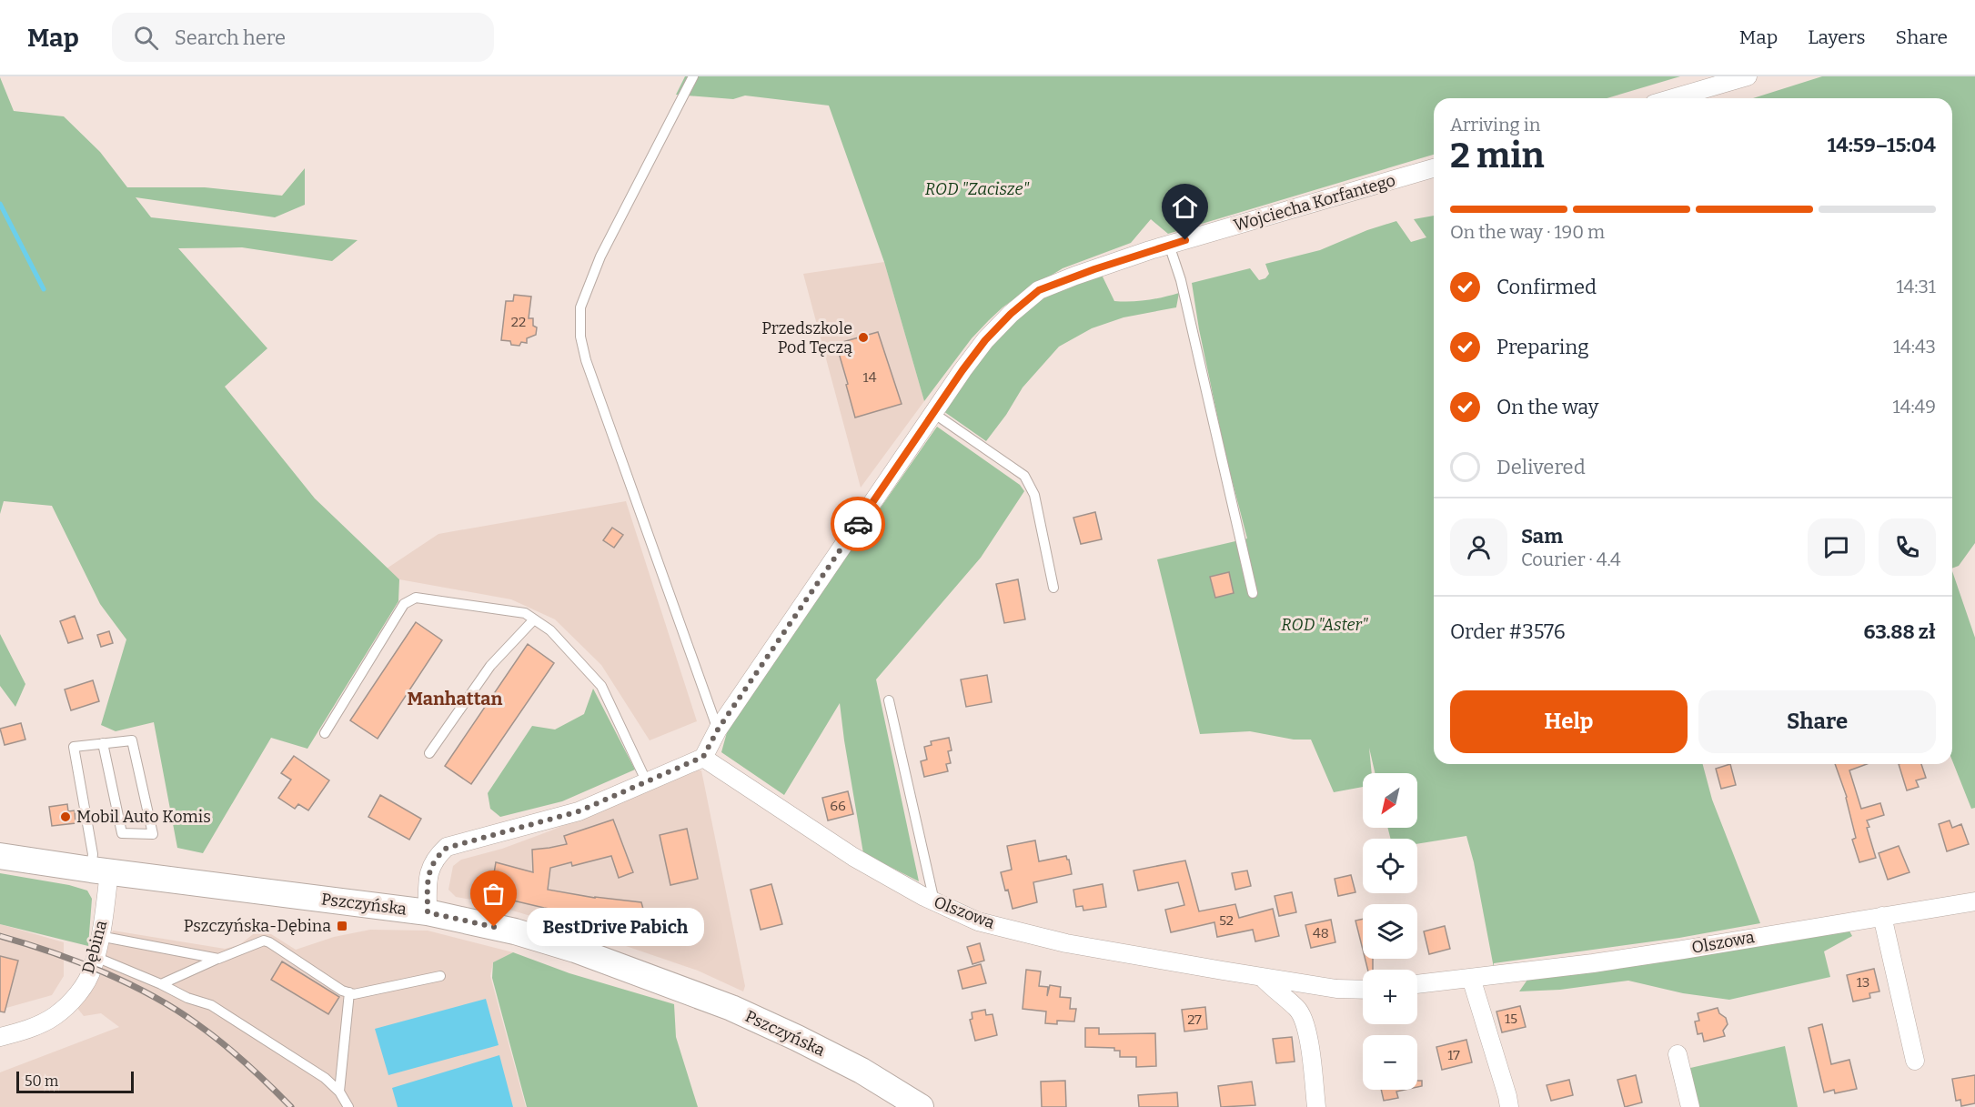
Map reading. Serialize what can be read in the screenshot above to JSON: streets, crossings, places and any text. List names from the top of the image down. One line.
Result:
{"streets":{"main road":["Pszczyńska"],"street":["Wojciecha Korfantego","Olszowa","Dębina"]},"crossings":[["Wojciecha Korfantego","Olszowa"],["Pszczyńska","Dębina"]],"districts":["Manhattan"],"parks":["ROD \"Zacisze\"","ROD \"Aster\""],"places":{"other":["Przedszkole Pod Tęczą","Mobil Auto Komis","BestDrive Pabich"],"transit":["Pszczyńska-Dębina"]},"house_numbers":["22","14","66","52","48","13","15","27","17"],"scale_bar":"50 m","north":"bottom left","page":{"header":"Map","search":"Search here","nav":["Map","Layers","Share"],"heading":["2 min","Arriving in","14:59–15:04"],"panel":["Sam","Courier · 4.4","Order #3576","63.88 zł"],"bar":"On the way · 190 m","list":[["Confirmed","14:31"],["Preparing","14:43"],["On the way","14:49"],"Delivered"],"buttons":["Help","Share"],"map_buttons":["+","−"],"bubble":"BestDrive Pabich","scale":"50 m"}}
